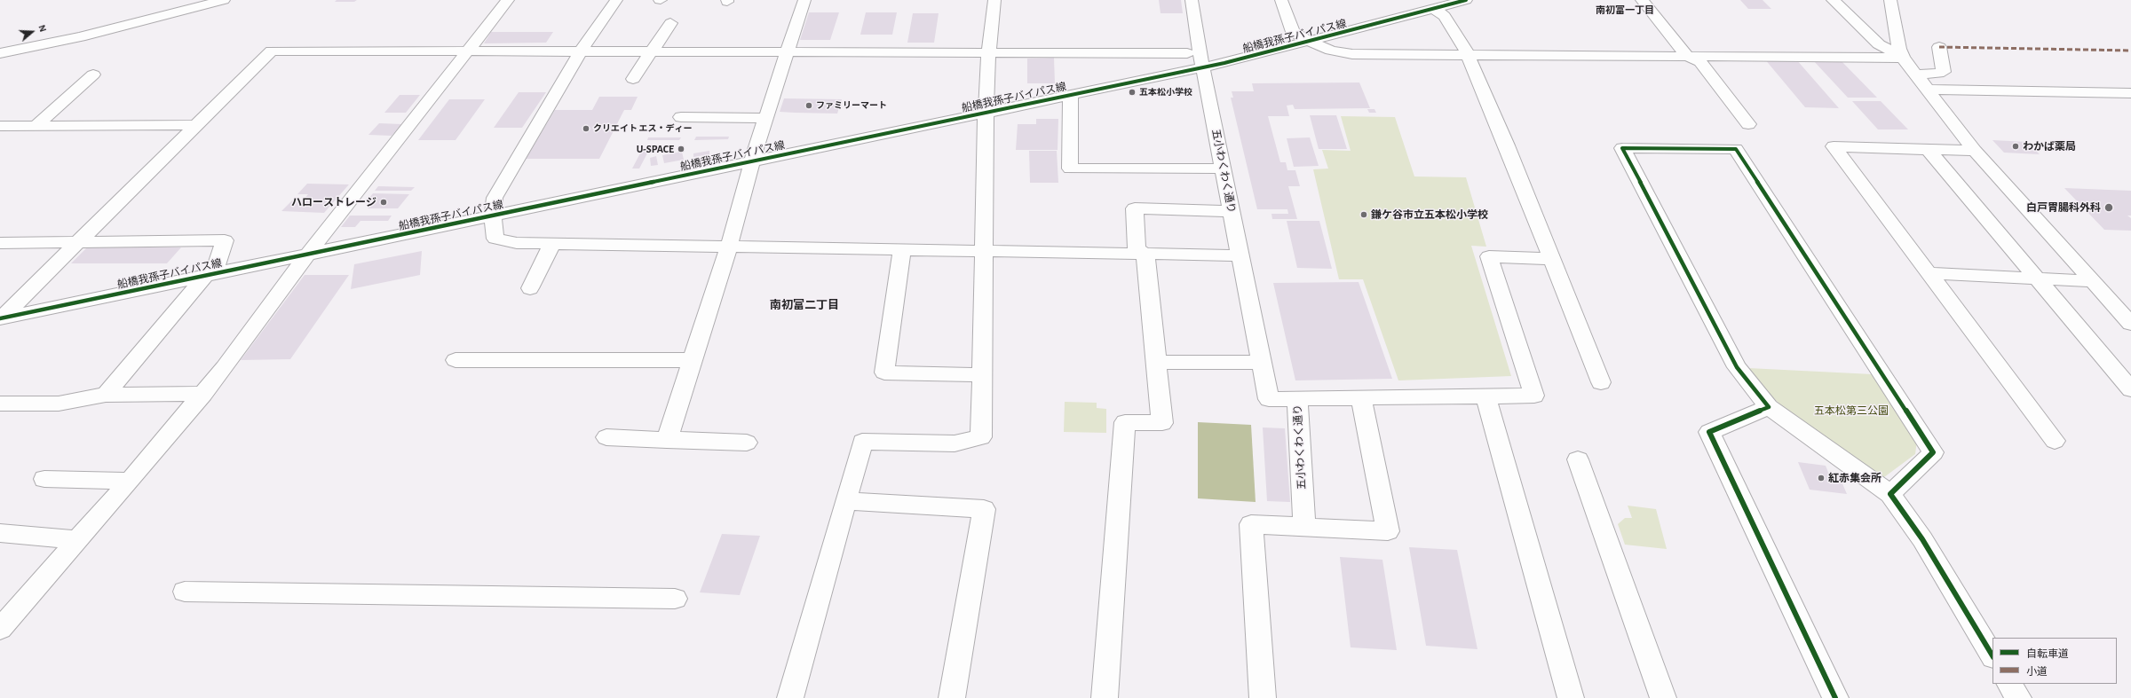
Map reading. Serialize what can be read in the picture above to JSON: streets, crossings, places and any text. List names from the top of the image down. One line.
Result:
{"streets":{"street":["船橋我孫子バイパス線","五小わくわく通り"]},"crossings":[["船橋我孫子バイパス線","五小わくわく通り"]],"districts":["南初富一丁目","南初富二丁目"],"parks":["五本松第三公園"],"places":["五本松小学校","ファミリーマート","クリエイト エス・ディー","わかば薬局","U-SPACE","ハローストレージ","白戸胃腸科外科","鎌ケ谷市立五本松小学校","紅赤集会所"],"legend":["自転車道","小道"],"north":"right"}
